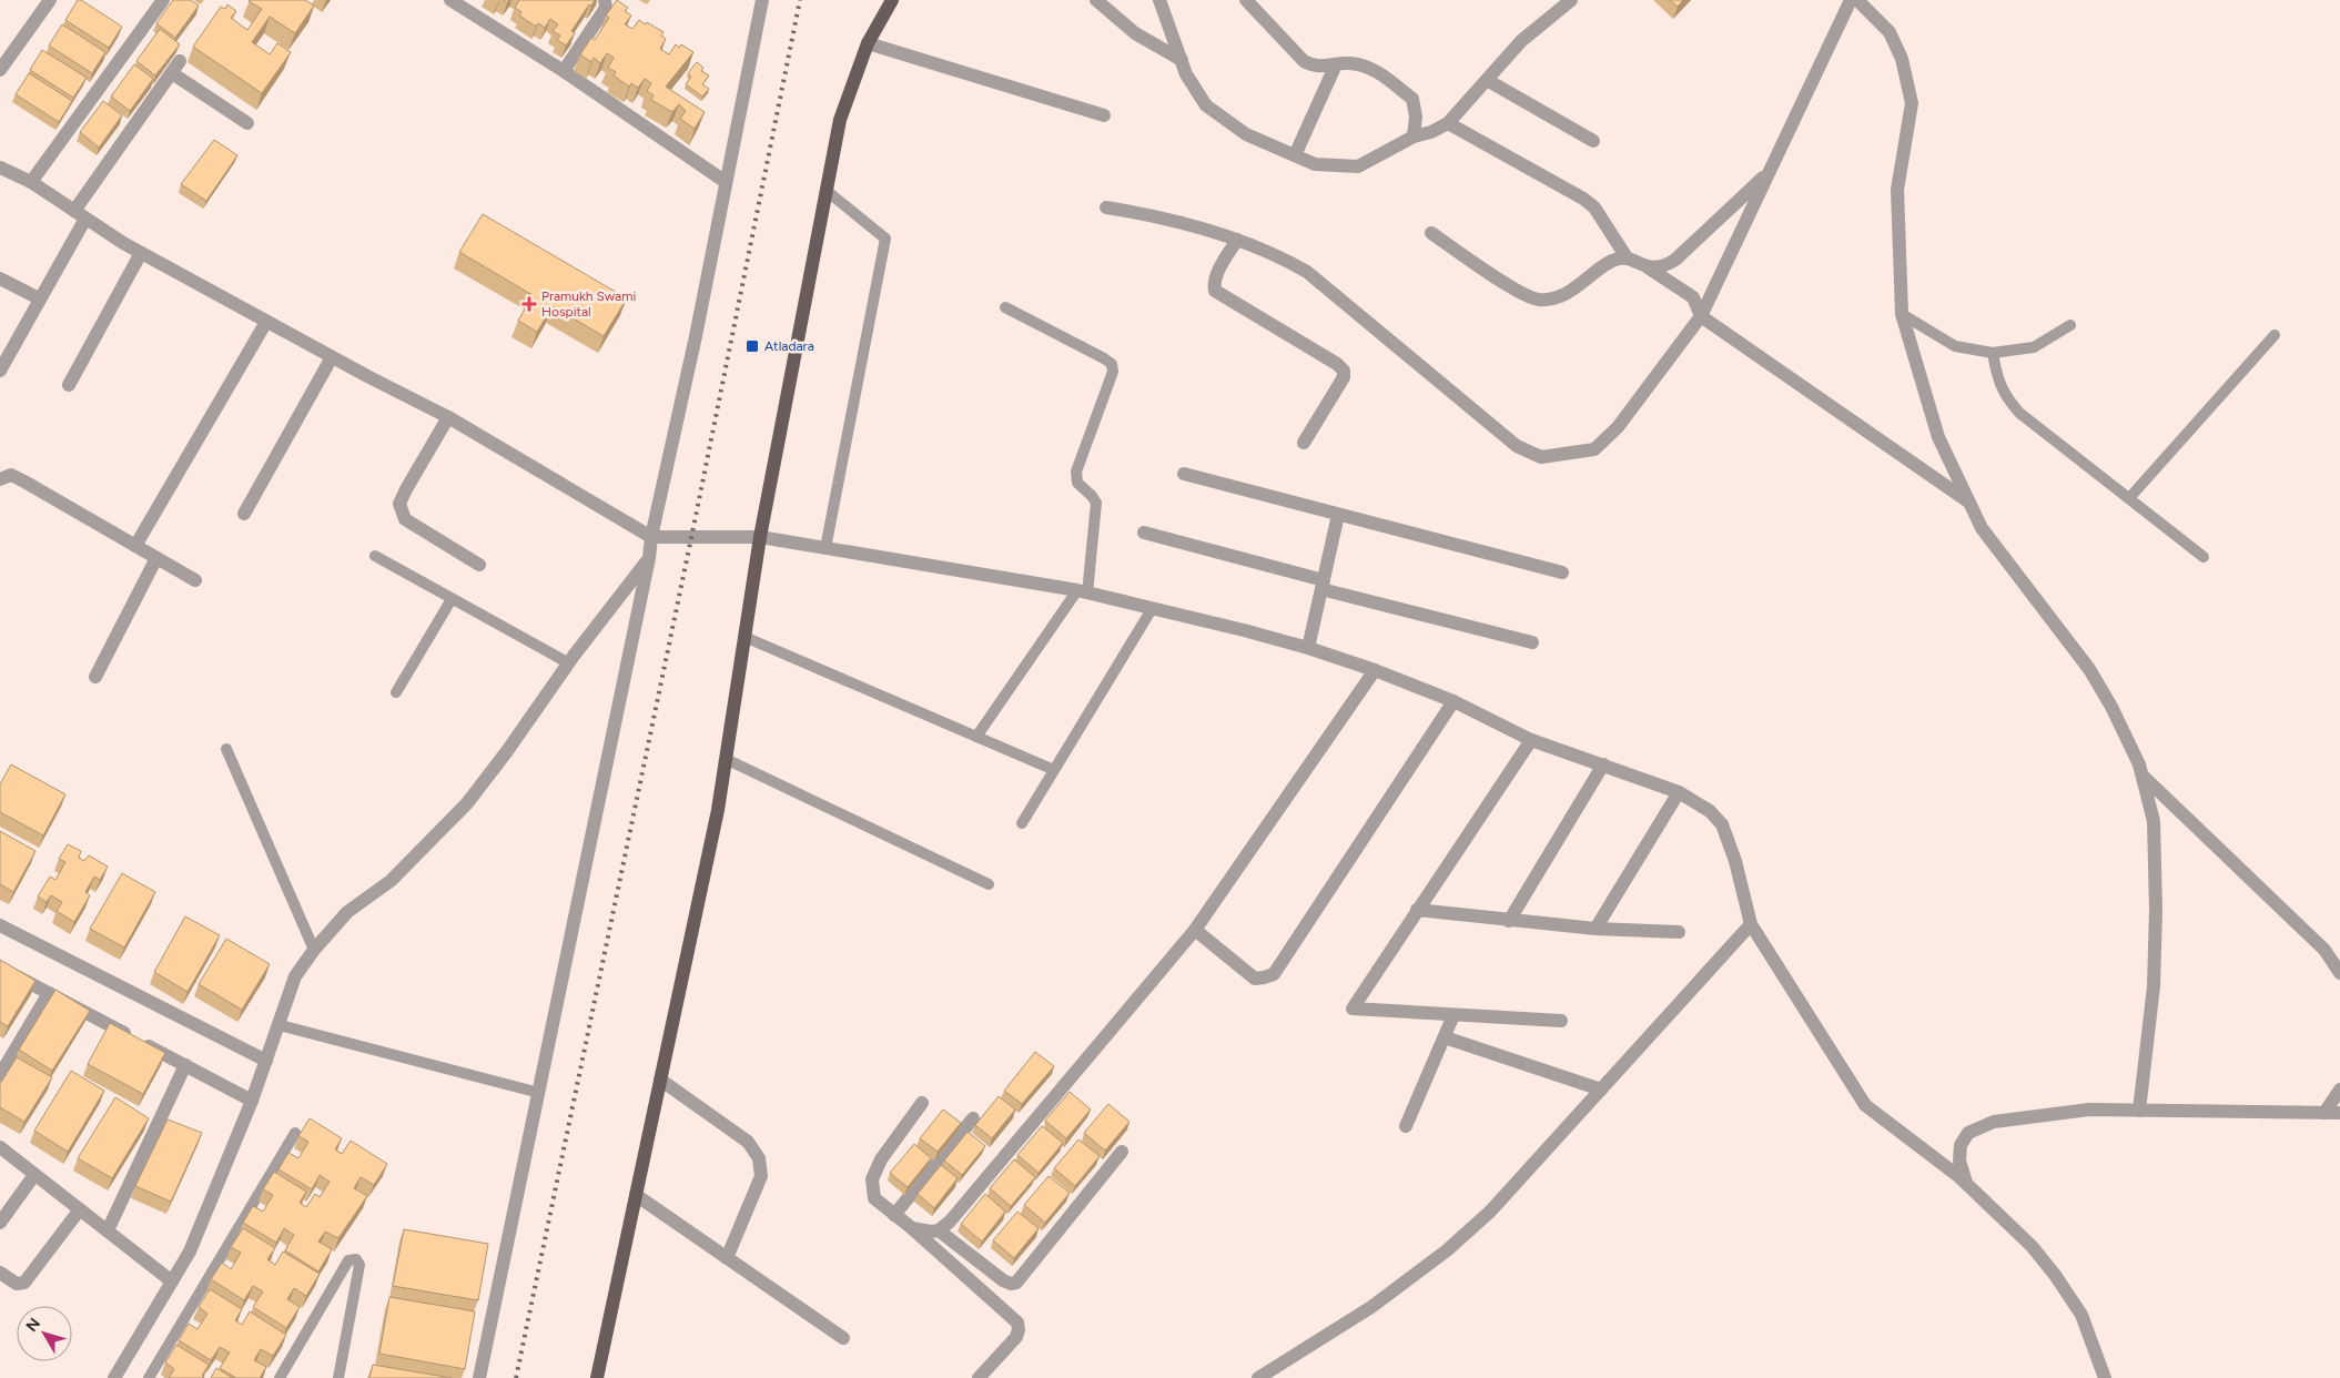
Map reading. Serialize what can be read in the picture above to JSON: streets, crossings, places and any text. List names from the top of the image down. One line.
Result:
{"places":{"health":["Pramukh Swami Hospital"],"transit":["Atladara"]},"north":"top left"}
